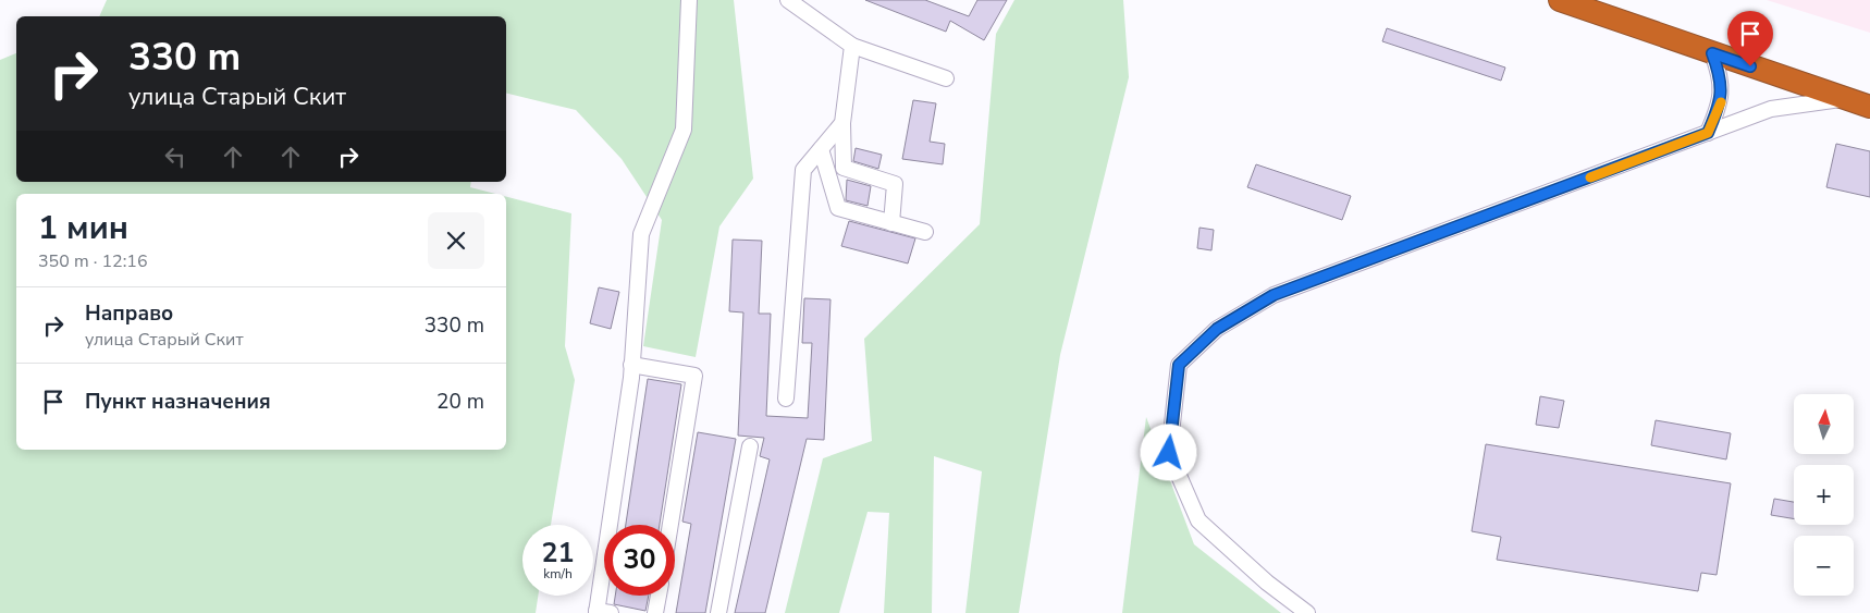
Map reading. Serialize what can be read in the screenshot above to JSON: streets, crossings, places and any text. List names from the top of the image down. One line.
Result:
{"north":"top","page":{"turn":["330 m","улица Старый Скит"],"heading":["1 мин","350 m · 12:16"],"list":[{"name":"Направо","note":"улица Старый Скит","value":"330 m"},{"name":"Пункт назначения","value":"20 m"}],"map_buttons":["+","−"],"speed":"21 km/h","limit":"30"}}
